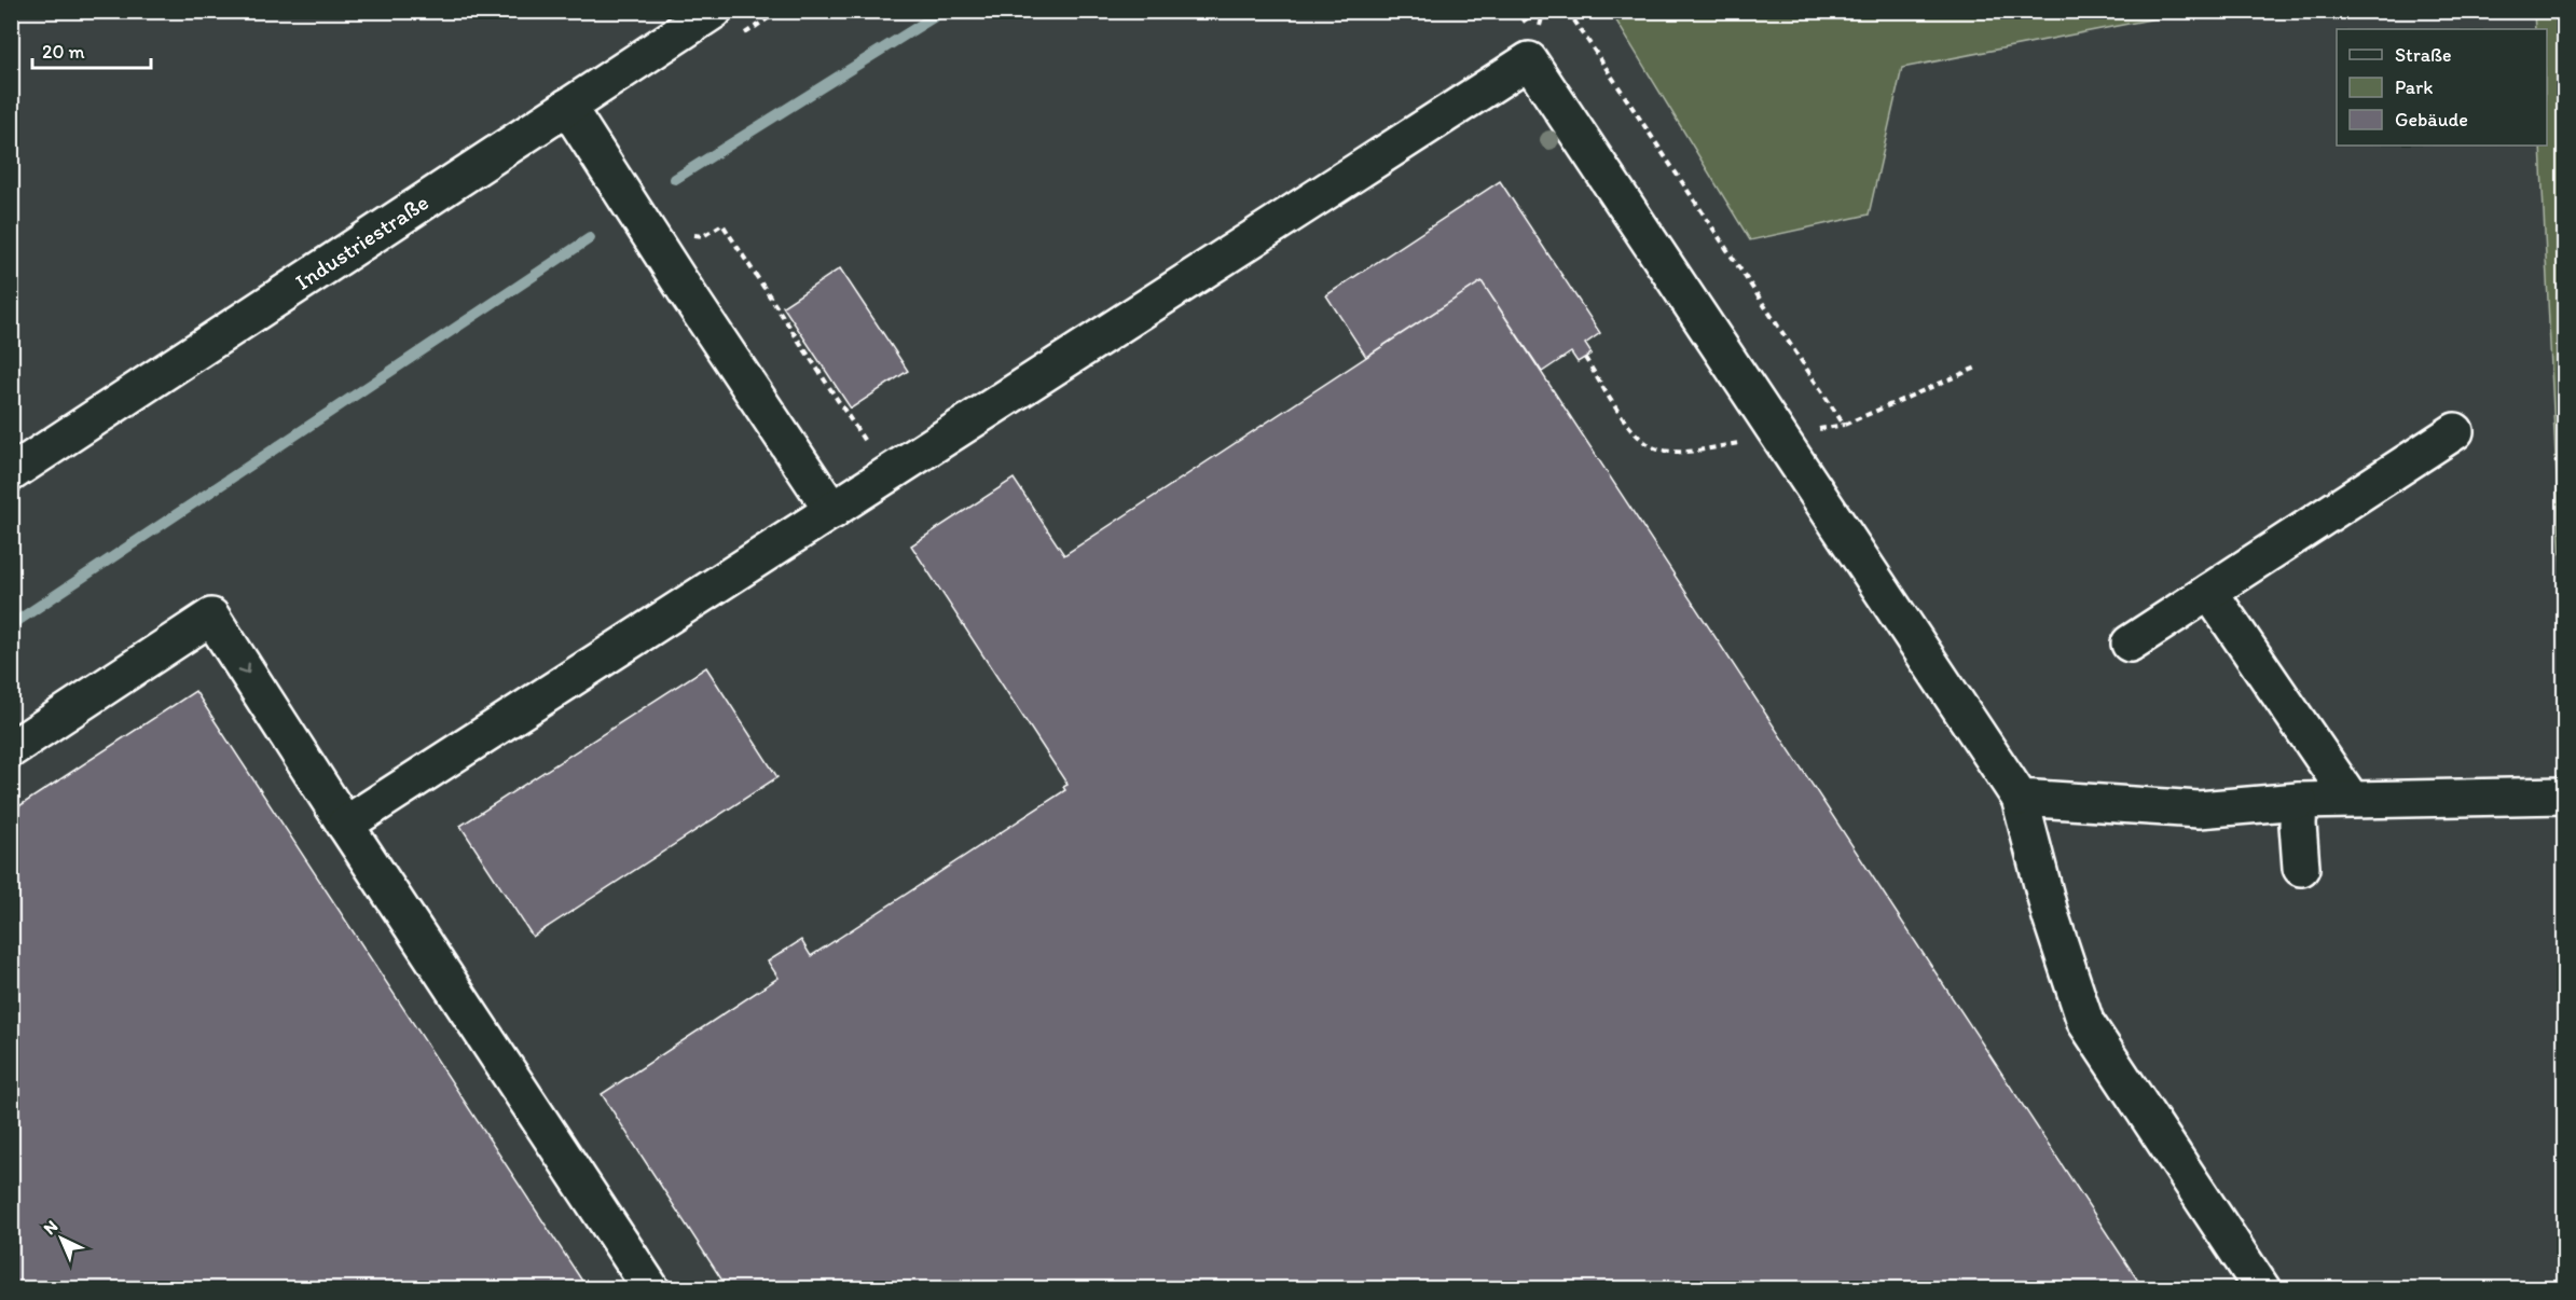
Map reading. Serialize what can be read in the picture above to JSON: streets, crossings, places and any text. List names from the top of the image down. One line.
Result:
{"streets":{"street":["Industriestraße"]},"legend":["Straße","Park","Gebäude"],"scale_bar":"20 m","north":"top left"}
